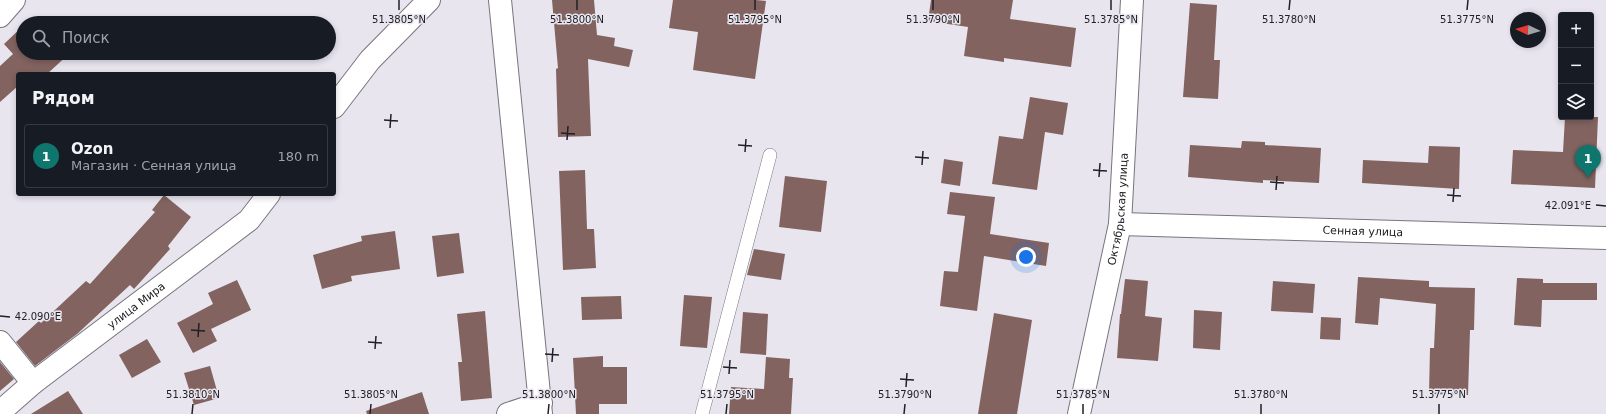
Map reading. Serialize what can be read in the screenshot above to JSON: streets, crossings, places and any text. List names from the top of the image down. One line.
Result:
{"streets":{"street":["Октябрьская улица","Сенная улица","улица Мира"]},"crossings":[["Октябрьская улица","Сенная улица"]],"north":"left","page":{"map_buttons":["+","−"],"search":"Поиск","heading":"Рядом","list":[{"mark":"1","name":"Ozon","note":"Магазин · Сенная улица","value":"180 m"}],"pins":"1"},"coordinates":["51.3805°N","51.3800°N","51.3795°N","51.3790°N","51.3785°N","51.3780°N","51.3775°N","42.091°E","42.090°E","51.3810°N"]}
